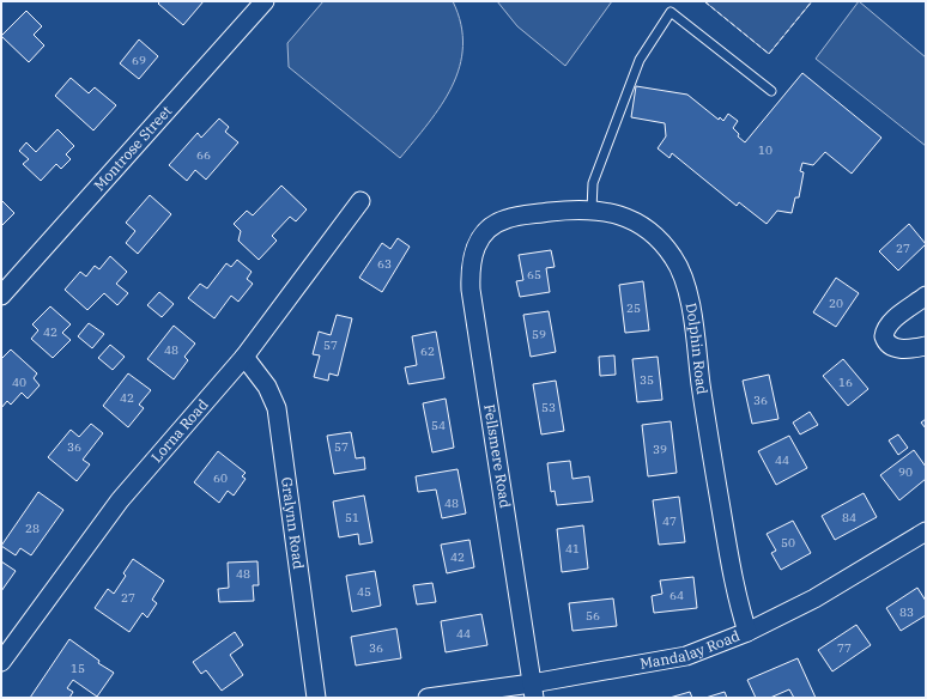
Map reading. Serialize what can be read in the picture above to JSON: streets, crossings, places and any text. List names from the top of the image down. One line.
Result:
{"streets":{"street":["Montrose Street","Dolphin Road","Lorna Road","Fellsmere Road","Gralynn Road","Mandalay Road"]},"crossings":[["Dolphin Road","Fellsmere Road"],["Dolphin Road","Mandalay Road"],["Lorna Road","Gralynn Road"],["Fellsmere Road","Mandalay Road"]],"house_numbers":["69","10","66","27","63","65","20","25","42","59","57","48","62","35","40","16","42","36","53","54","36","57","39","44","90","60","48","51","84","47","28","50","41","42","48","45","64","27","83","56","44","36","77","15"]}
